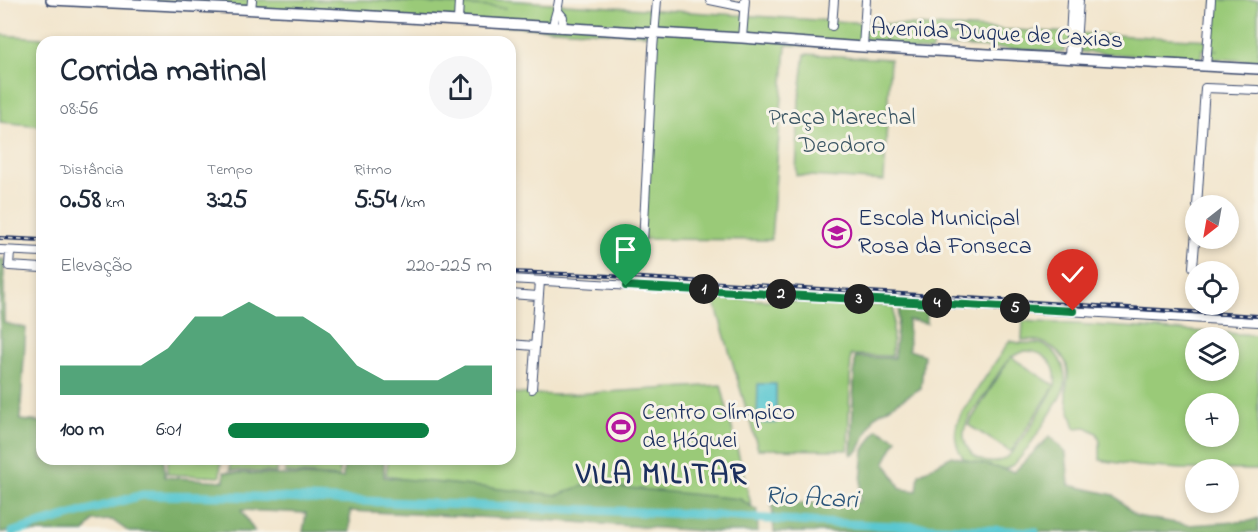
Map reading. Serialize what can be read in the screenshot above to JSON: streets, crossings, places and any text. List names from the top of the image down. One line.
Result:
{"streets":{"main road":["Avenida Duque de Caxias"]},"districts":["VILA MILITAR"],"water":["Rio Acari"],"parks":["Praça Marechal Deodoro"],"places":{"school or university":["Escola Municipal Rosa da Fonseca"],"sports":["Centro Olímpico de Hóquei"]},"north":"bottom left","page":{"heading":["Corrida matinal","08:56"],"stats":[["Distância","0.58 km"],["Tempo","3:25"],["Ritmo","5:54 /km"]],"map_buttons":["+","−"],"chart":["Elevação","220–225 m"],"pins":["1","2","3","4","5"],"list":[{"name":"100 m","note":"6:01"}]}}
